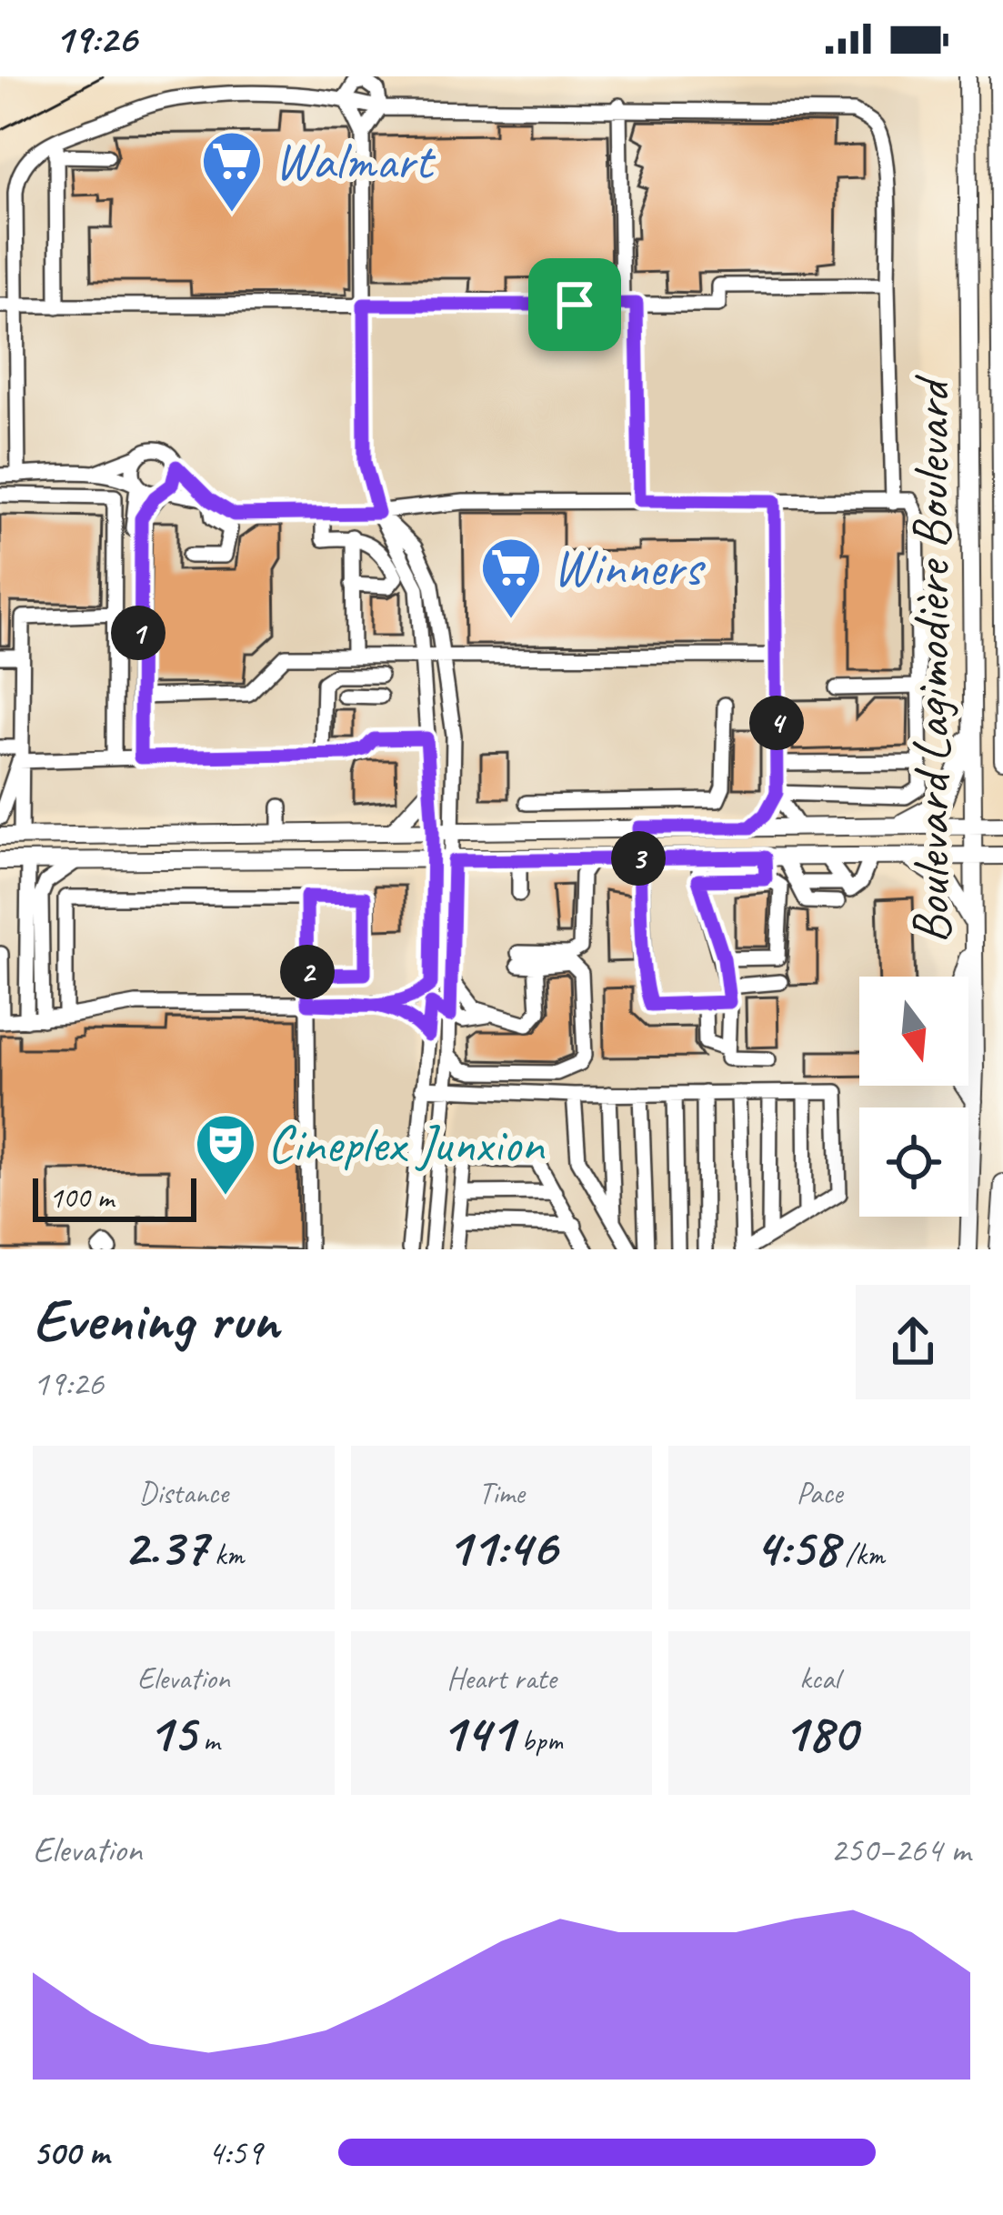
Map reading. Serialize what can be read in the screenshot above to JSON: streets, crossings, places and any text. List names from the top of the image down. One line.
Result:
{"streets":{"main road":["Boulevard Lagimodière Boulevard"]},"places":{"supermarket":["Walmart","Winners"],"theatre":["Cineplex Junxion"]},"scale_bar":"100 m","north":"bottom","page":{"status":"19:26","pins":["1","4","3","2"],"scale":"100 m","heading":["Evening run","19:26"],"stats":[["Distance","2.37 km"],["Time","11:46"],["Pace","4:58 /km"],["Elevation","15 m"],["Heart rate","141 bpm"],["kcal","180"]],"chart":["Elevation","250–264 m"],"list":[{"name":"500 m","note":"4:59"}]}}
